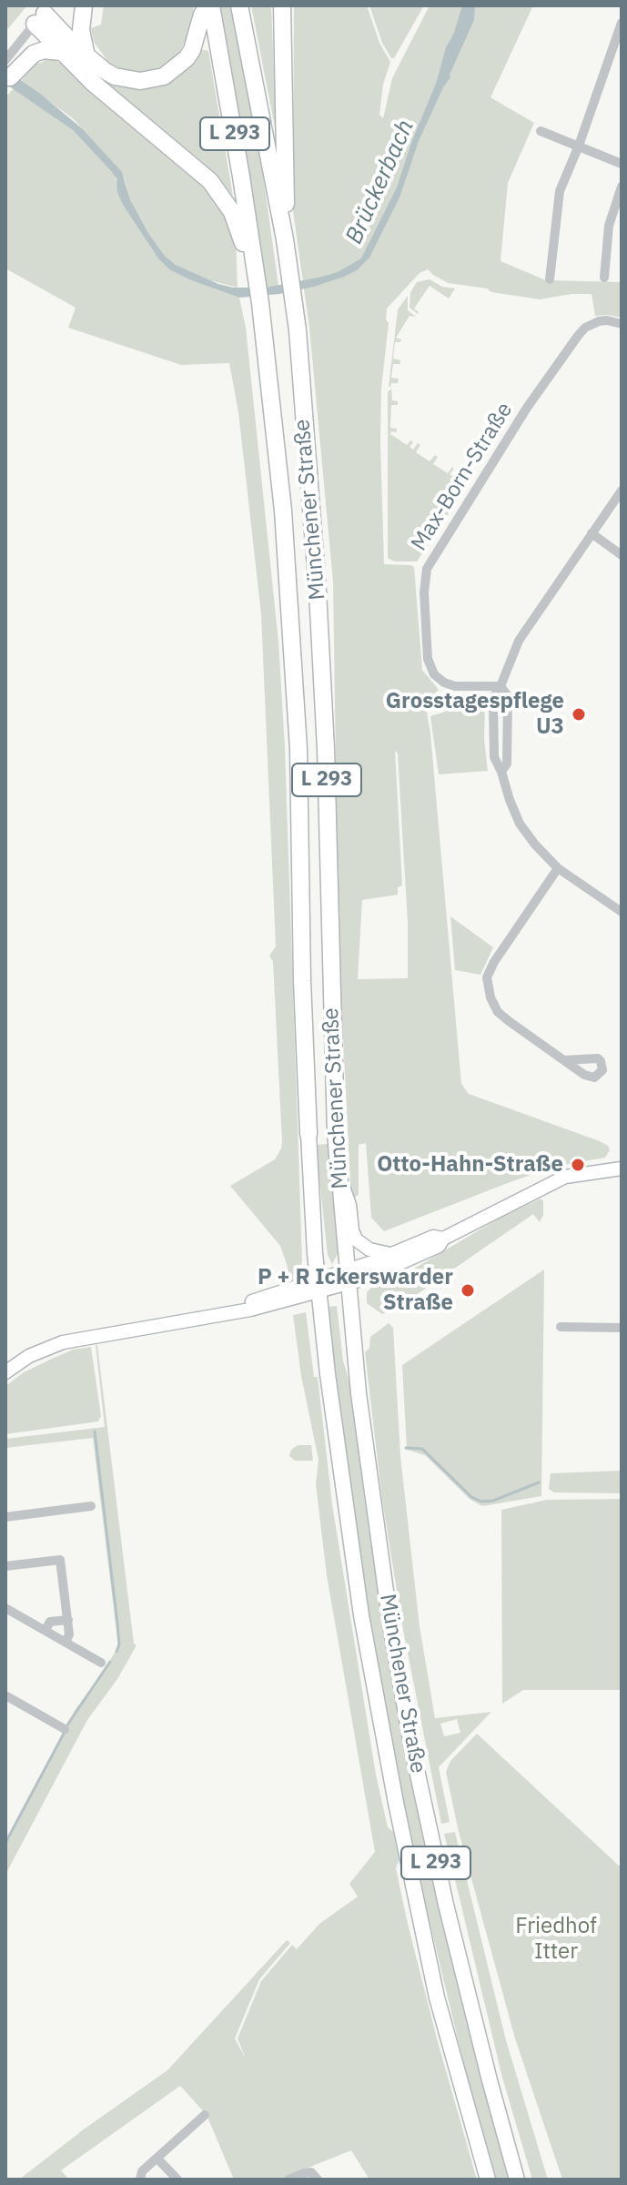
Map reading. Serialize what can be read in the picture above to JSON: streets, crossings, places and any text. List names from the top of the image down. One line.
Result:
{"streets":{"highway":["L 293","Münchener Straße"],"street":["Max-Born-Straße"]},"water":["Brückerbach"],"parks":["Friedhof Itter"],"places":["Grosstagespflege U3","Otto-Hahn-Straße","P + R Ickerswarder Straße"]}
